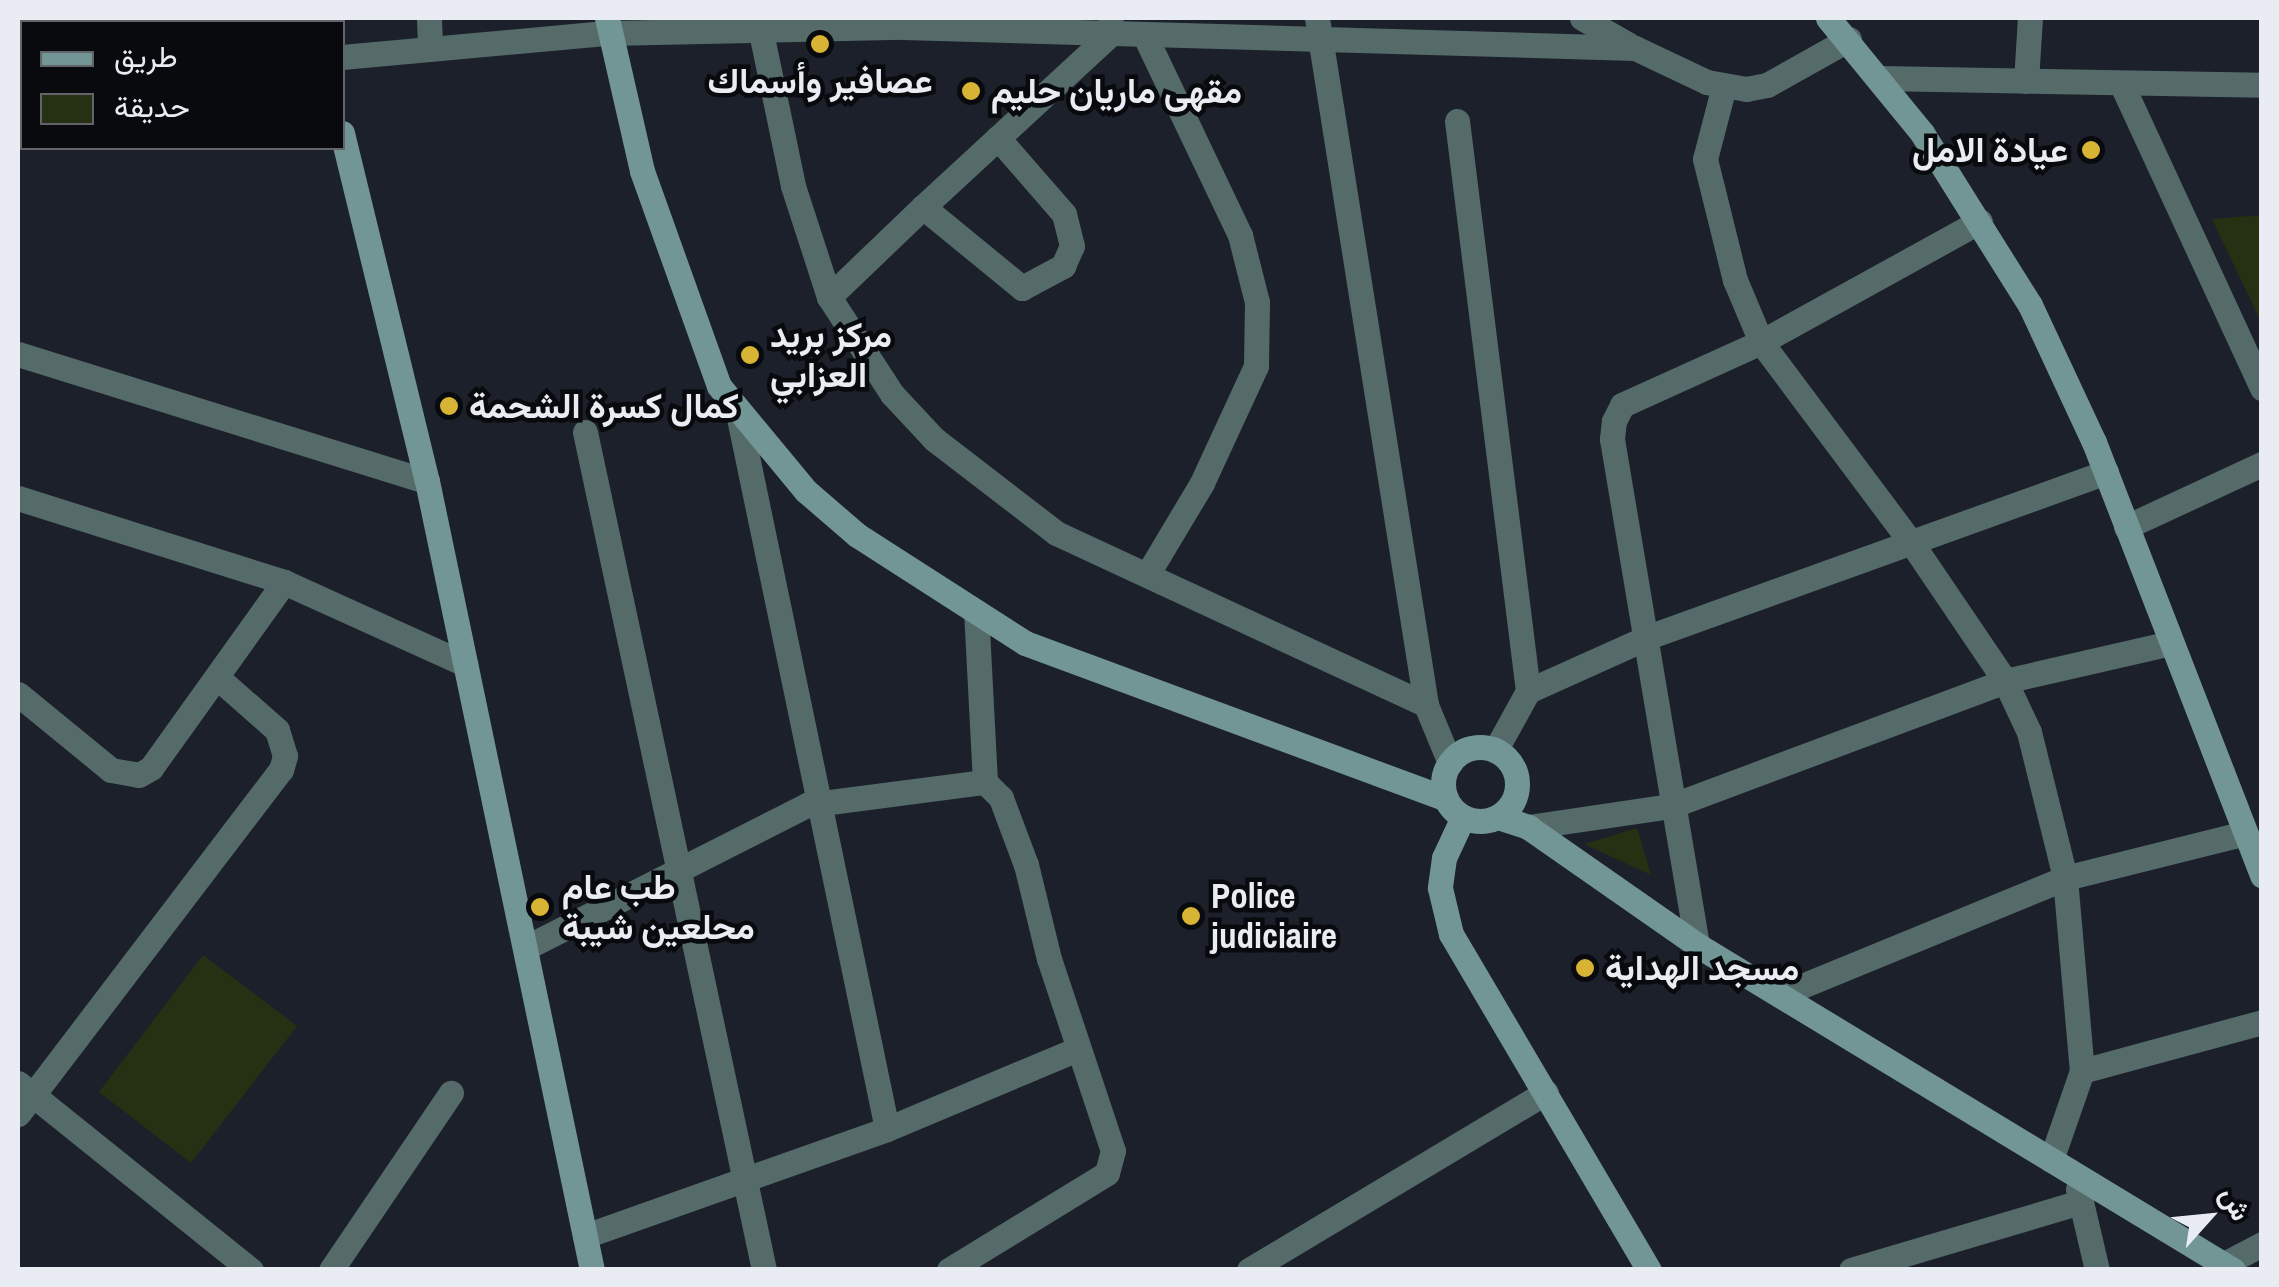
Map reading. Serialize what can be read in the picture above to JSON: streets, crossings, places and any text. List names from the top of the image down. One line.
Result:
{"places":["عصافير وأسماك","مقهى ماريان حليم","عيادة الامل","مركز بريد العزابي","كمال كسرة الشحمة","طب عام محلعين شيبة","Police judiciaire","مسجد الهداية"],"legend":["طريق","حديقة"],"north":"top right"}
